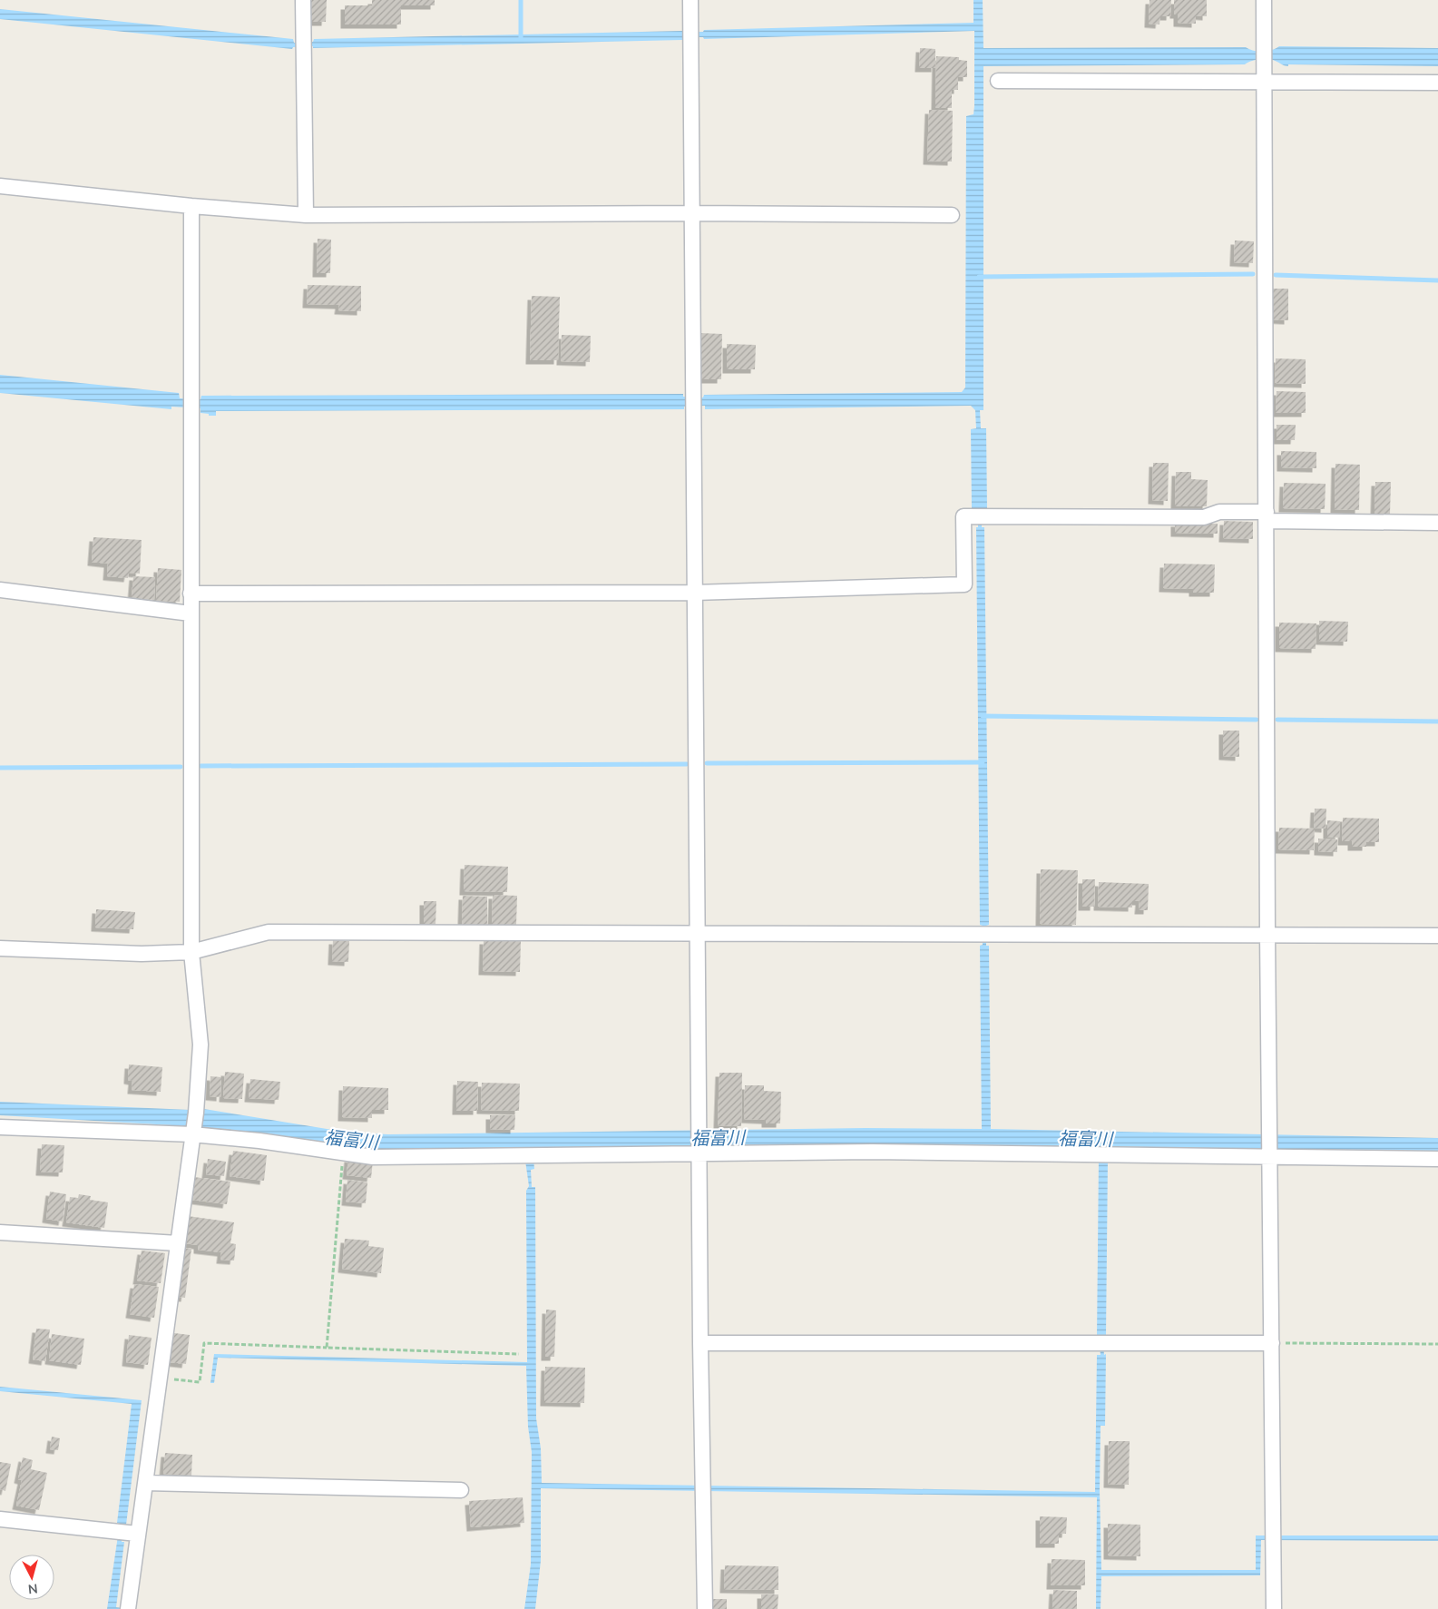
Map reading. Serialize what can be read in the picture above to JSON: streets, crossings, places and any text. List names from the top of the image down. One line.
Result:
{"water":["福富川"],"north":"bottom"}
